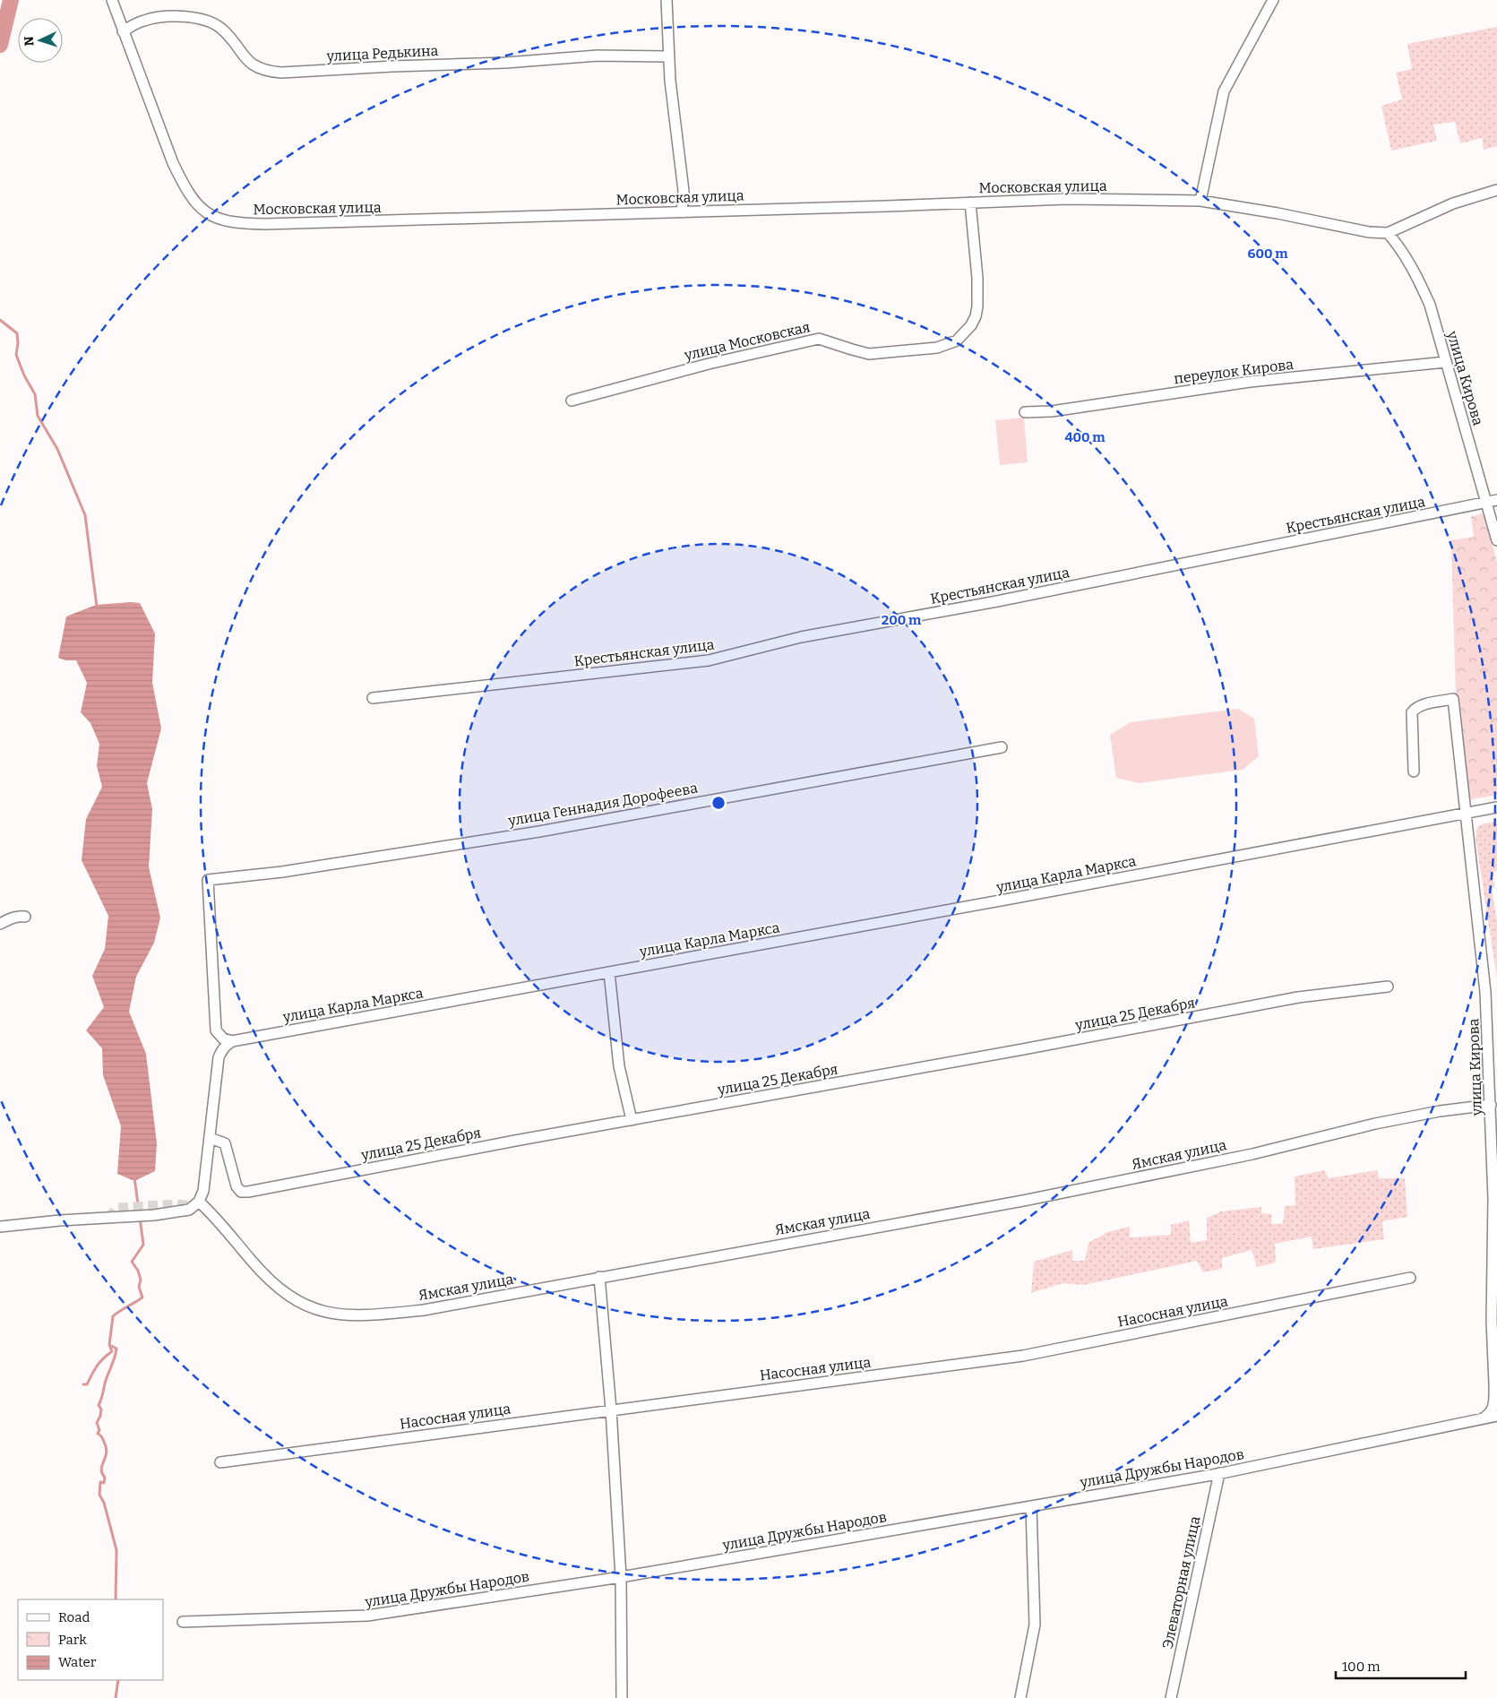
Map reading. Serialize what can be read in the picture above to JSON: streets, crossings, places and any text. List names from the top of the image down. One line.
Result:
{"streets":{"street":["улица Редькина","Московская улица","улица Московская","переулок Кирова","улица Кирова","Крестьянская улица","улица Геннадия Дорофеева","улица Карла Маркса","улица 25 Декабря","Ямская улица","Насосная улица","улица Дружбы Народов","Элеваторная улица"]},"crossings":[["улица Редькина","Московская улица"],["Московская улица","улица Московская"],["Московская улица","улица Кирова"],["переулок Кирова","улица Кирова"],["улица Кирова","Крестьянская улица"],["улица Кирова","улица Карла Маркса"],["улица Кирова","Ямская улица"],["улица Кирова","улица Дружбы Народов"],["улица Геннадия Дорофеева","улица Карла Маркса"],["улица Дружбы Народов","Элеваторная улица"]],"legend":["Road","Park","Water"],"scale_bar":"100 m","north":"left","rings":["600 m","400 m","200 m"]}
